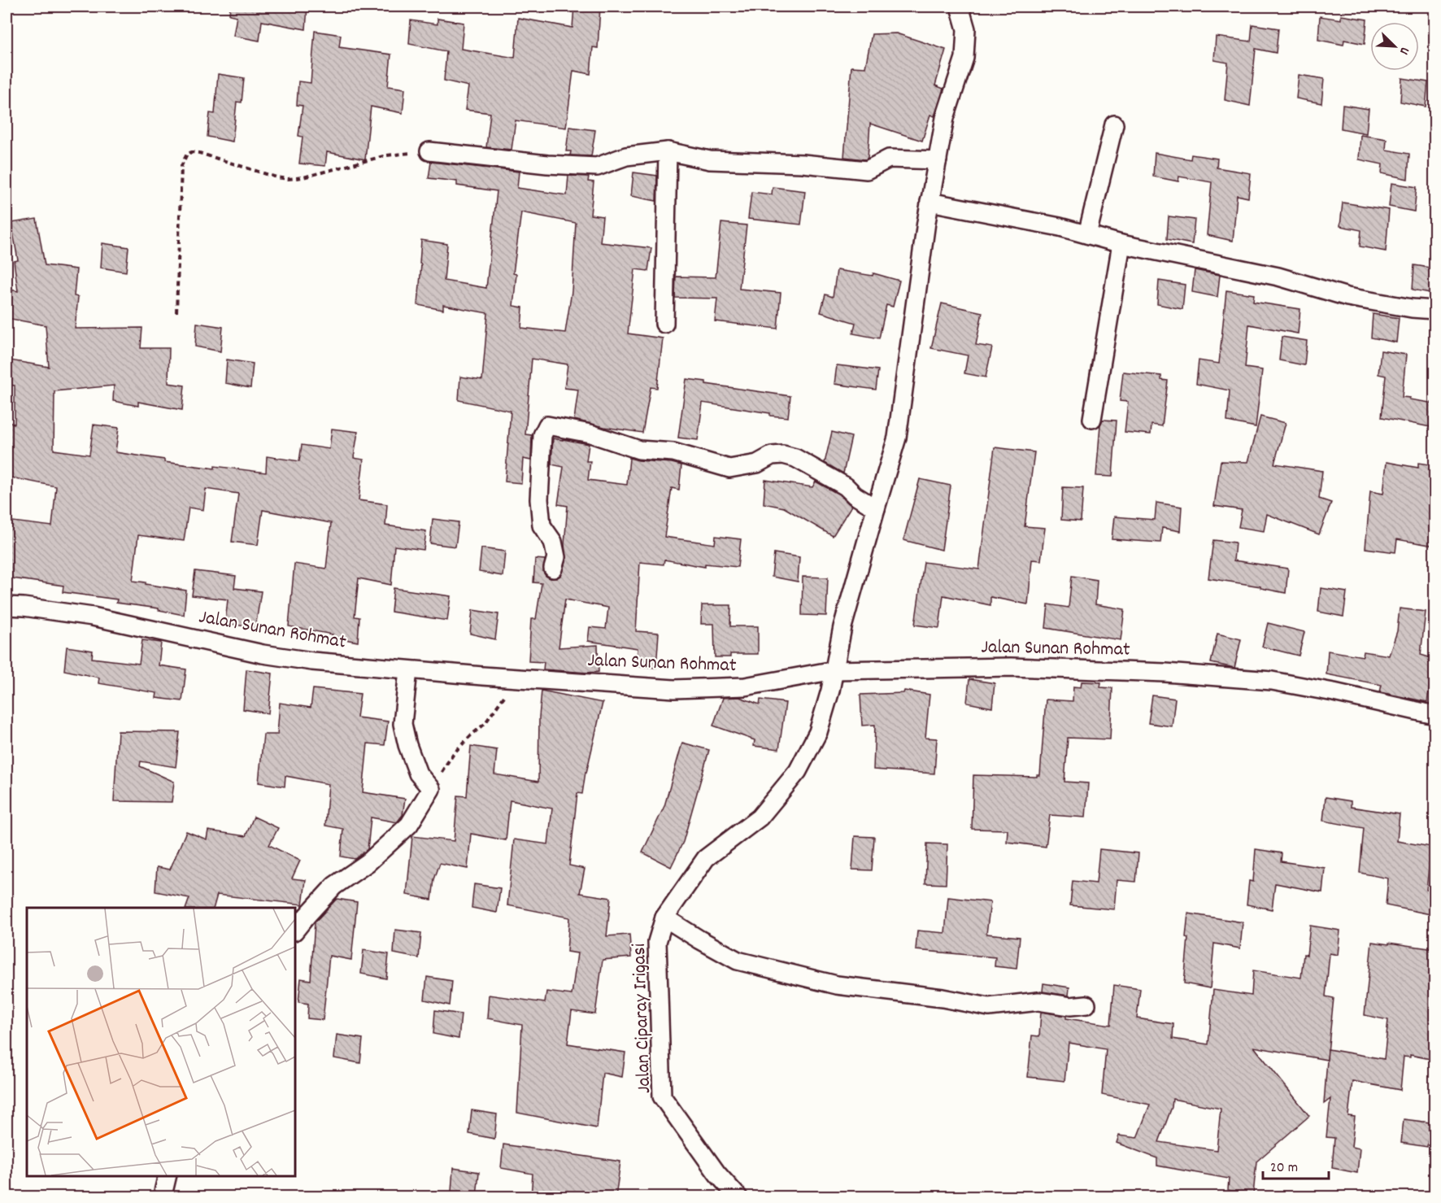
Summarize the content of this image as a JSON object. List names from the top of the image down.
{
  "streets": {
    "street": ["Jalan Sunan Rohmat", "Jalan Ciparay Irigasi"]
  },
  "crossings": [
    ["Jalan Sunan Rohmat", "Jalan Ciparay Irigasi"]
  ],
  "scale_bar": "20 m",
  "north": "bottom right"
}
